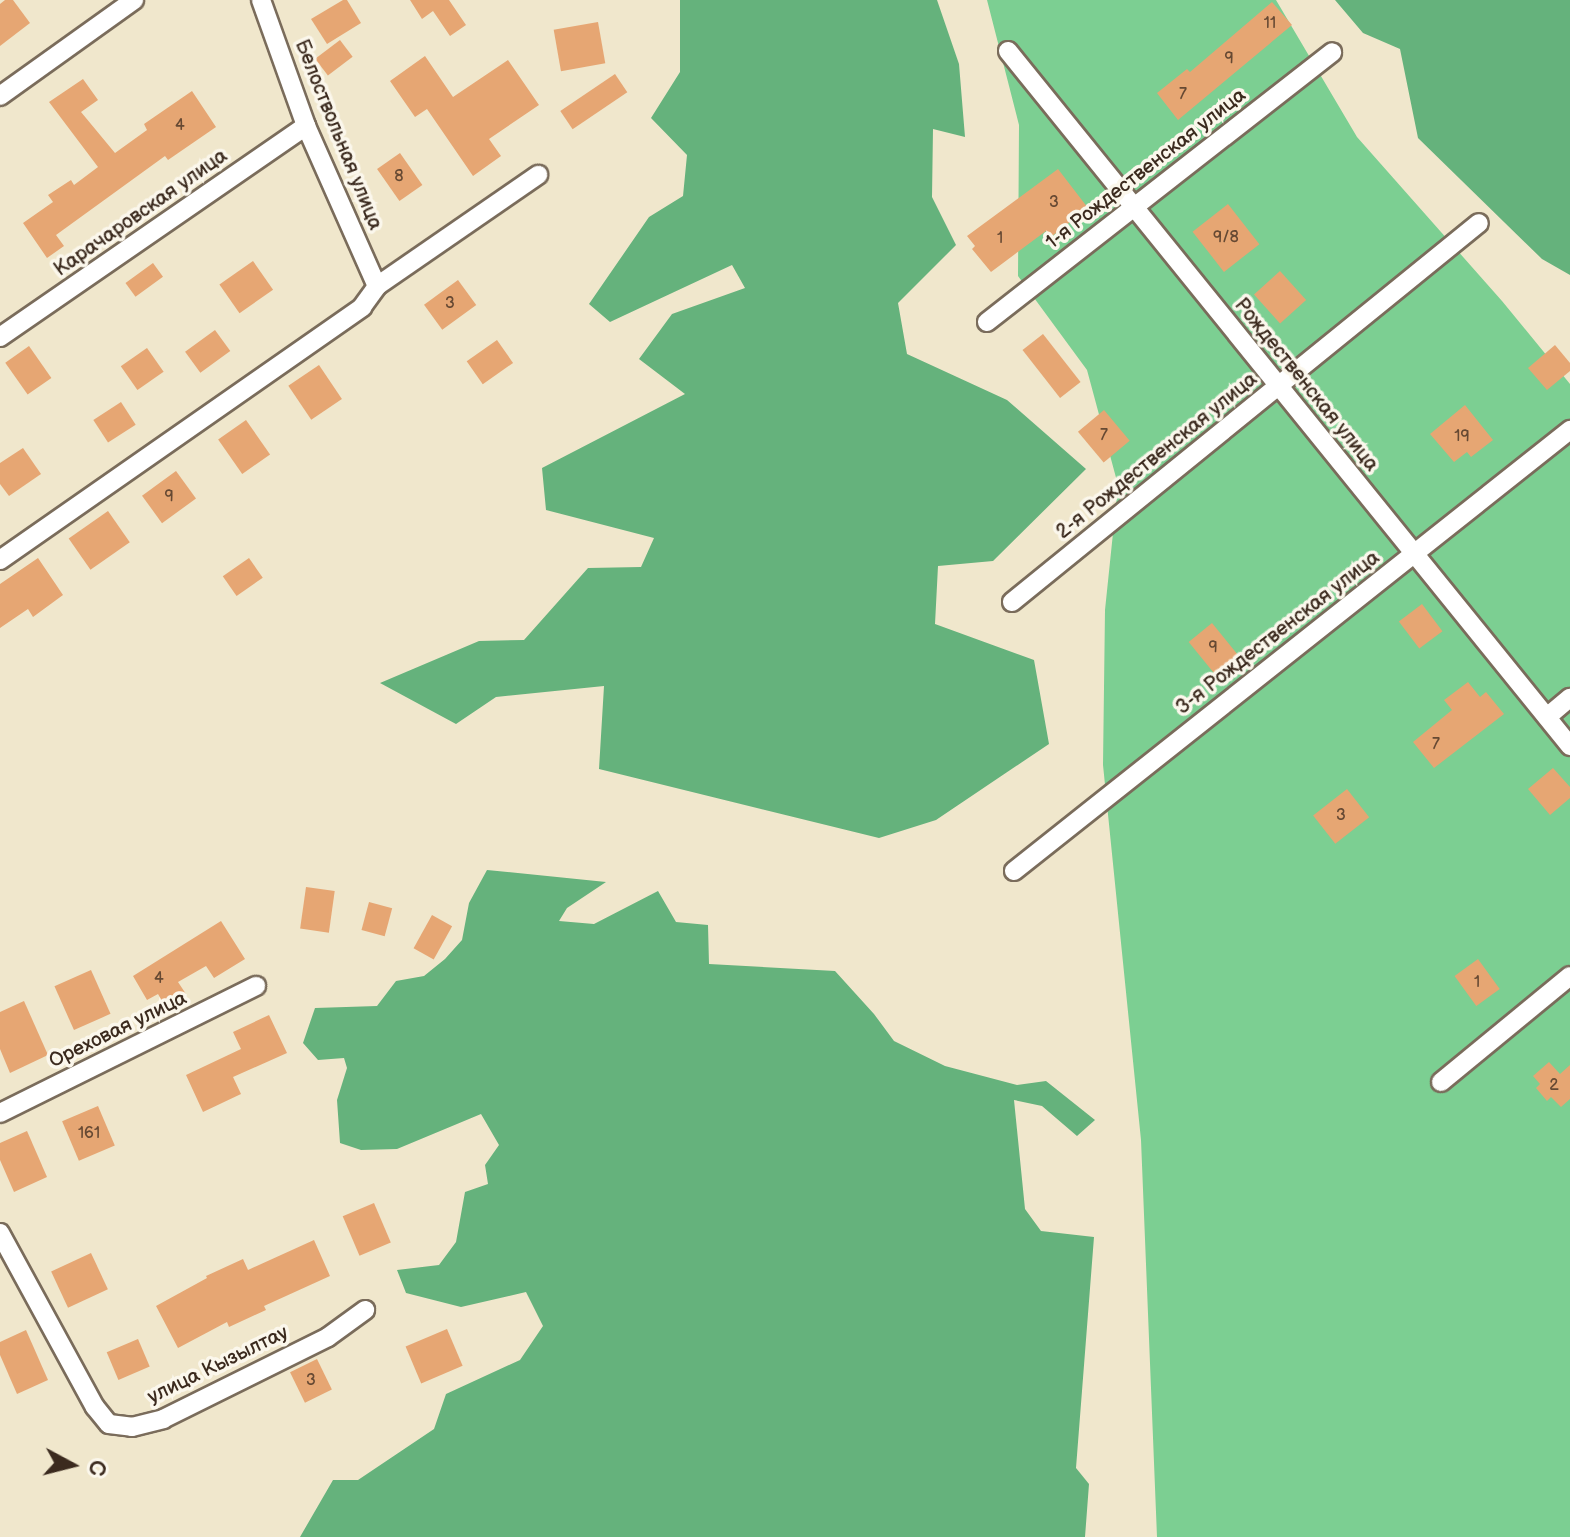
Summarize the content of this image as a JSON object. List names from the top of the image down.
{
  "streets": {
    "street": [
      "Белоствольная улица",
      "1-я Рождественская улица",
      "Карачаровская улица",
      "Рождественская улица",
      "2-я Рождественская улица",
      "3-я Рождественская улица",
      "Ореховая улица",
      "улица Кызылтау"
    ]
  },
  "crossings": [
    ["Белоствольная улица", "Карачаровская улица"],
    ["1-я Рождественская улица", "Рождественская улица"],
    ["Рождественская улица", "2-я Рождественская улица"],
    ["Рождественская улица", "3-я Рождественская улица"]
  ],
  "house_numbers": [
    "11",
    "9",
    "7",
    "4",
    "8",
    "3",
    "9/8",
    "1",
    "3",
    "7",
    "19",
    "9",
    "9",
    "7",
    "3",
    "4",
    "1",
    "2",
    "161",
    "3"
  ],
  "north": "right"
}
